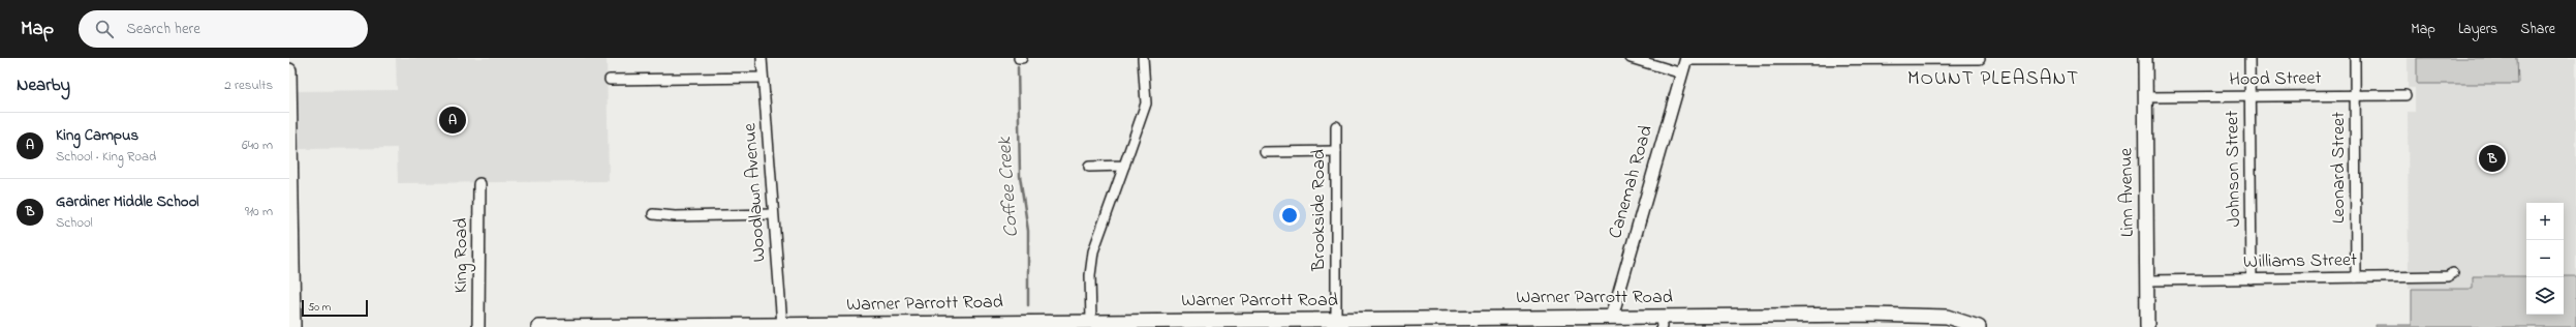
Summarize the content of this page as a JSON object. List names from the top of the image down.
{
  "streets": {
    "main road": ["Linn Avenue", "Warner Parrott Road"],
    "street": [
      "Hood Street",
      "Leonard Street",
      "Johnson Street",
      "Canemah Road",
      "Woodlawn Avenue",
      "Brookside Road",
      "King Road",
      "Williams Street"
    ]
  },
  "crossings": [
    ["Hood Street", "Leonard Street"],
    ["Hood Street", "Johnson Street"],
    ["Hood Street", "Linn Avenue"],
    ["Leonard Street", "Williams Street"],
    ["Johnson Street", "Williams Street"],
    ["Canemah Road", "Warner Parrott Road"],
    ["Woodlawn Avenue", "Warner Parrott Road"],
    ["Linn Avenue", "Williams Street"],
    ["Brookside Road", "Warner Parrott Road"]
  ],
  "districts": ["MOUNT PLEASANT"],
  "water": ["Coffee Creek"],
  "scale_bar": "50 m",
  "page": {
    "header": "Map",
    "search": "Search here",
    "nav": ["Map", "Layers", "Share"],
    "heading": ["Nearby", "2 results"],
    "pins": ["A", "B"],
    "list": [
      {
        "mark": "A",
        "name": "King Campus",
        "note": "School · King Road",
        "value": "640 m"
      },
      {
        "mark": "B",
        "name": "Gardiner Middle School",
        "note": "School",
        "value": "910 m"
      }
    ],
    "map_buttons": ["+", "−"],
    "scale": "50 m"
  }
}
